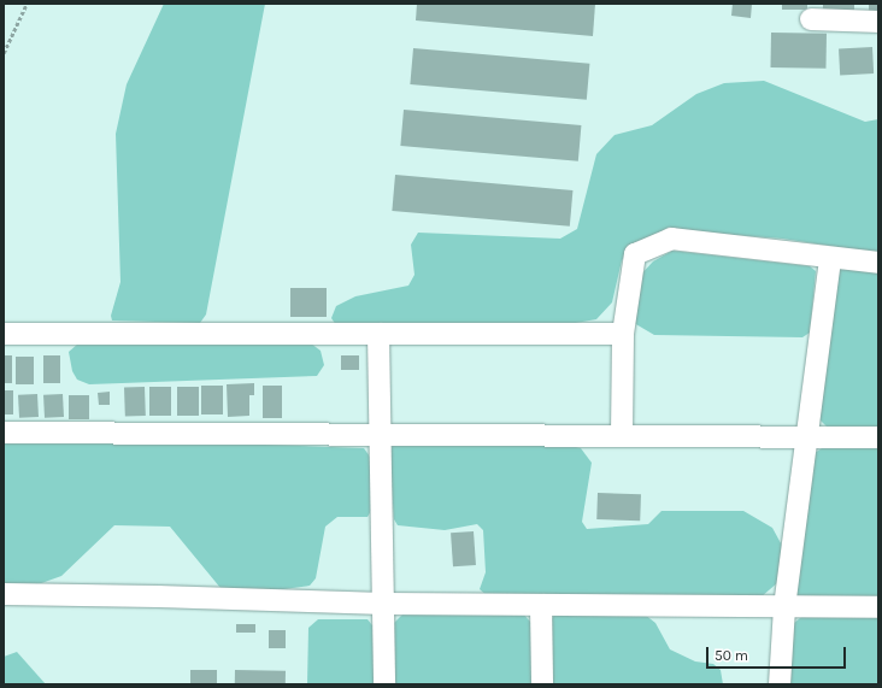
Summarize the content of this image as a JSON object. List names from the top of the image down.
{
  "scale_bar": "50 m"
}
